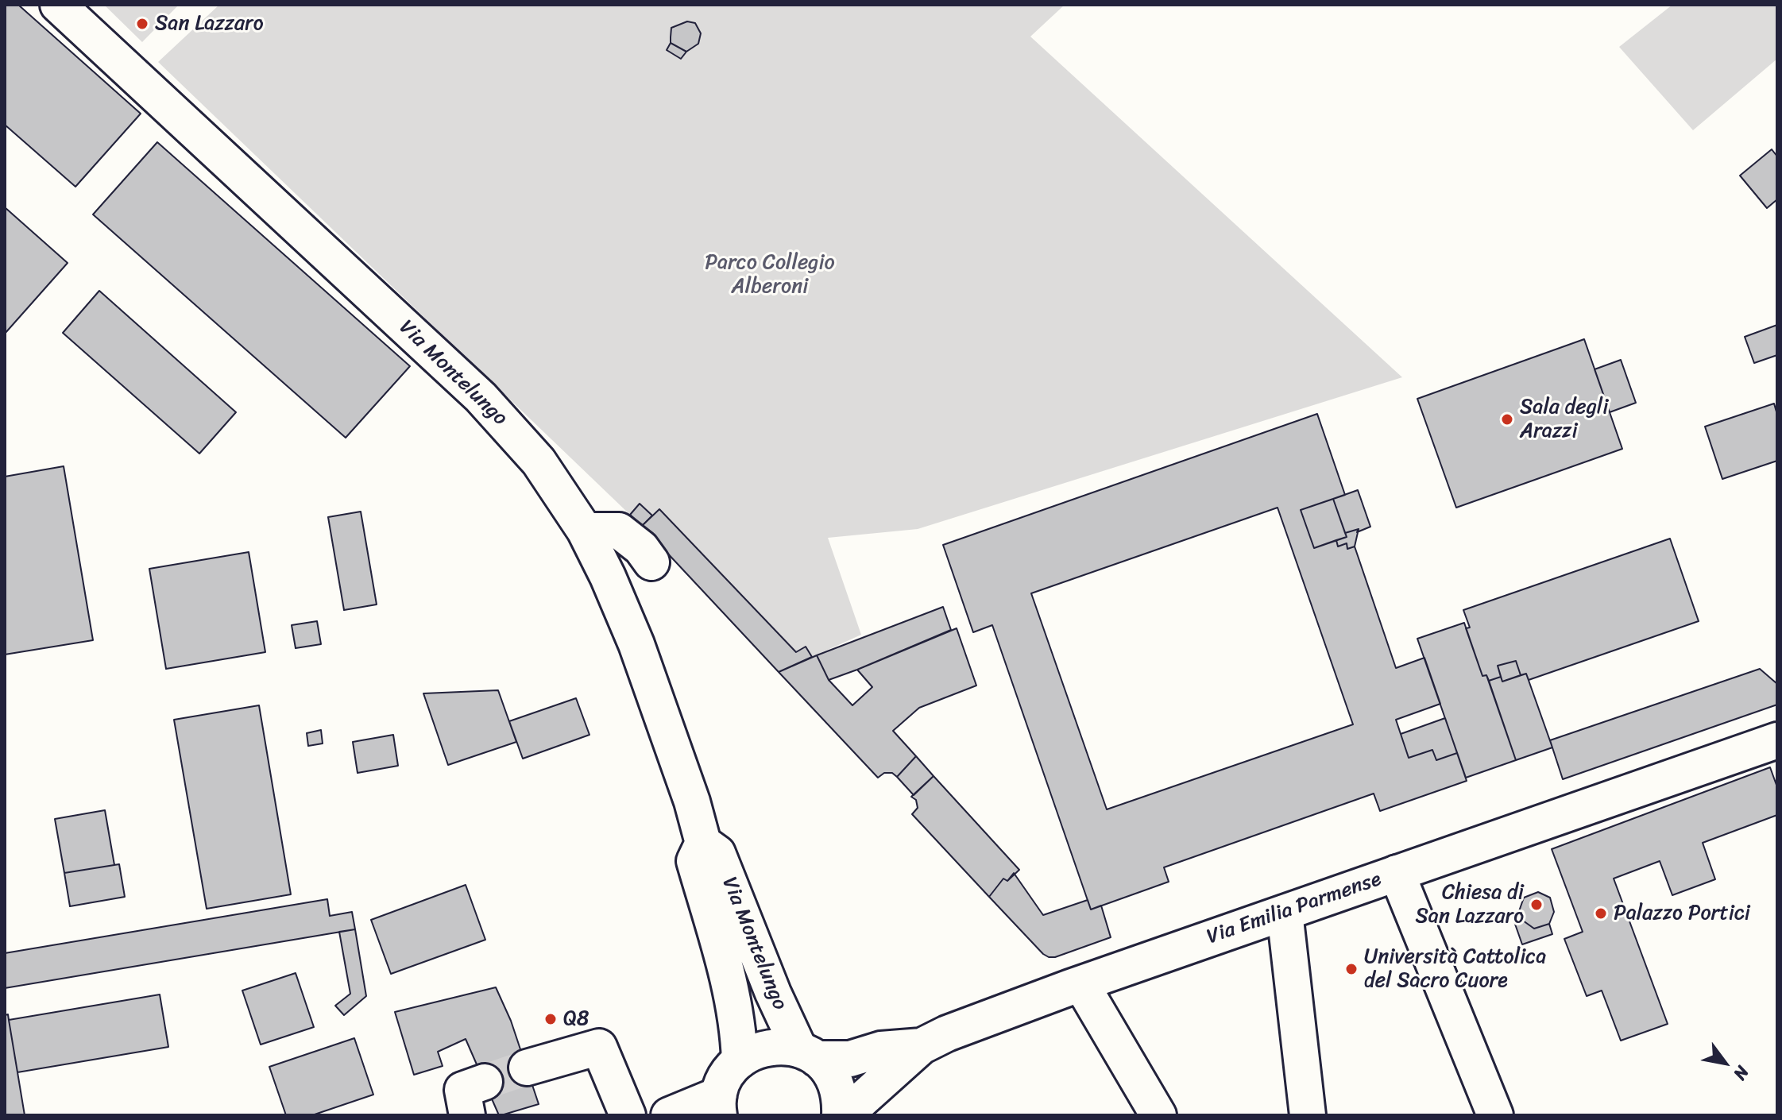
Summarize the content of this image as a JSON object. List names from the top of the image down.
{
  "streets": {
    "street": ["Via Montelungo", "Via Emilia Parmense"]
  },
  "crossings": [
    ["Via Montelungo", "Via Emilia Parmense"]
  ],
  "parks": ["Parco Collegio Alberoni"],
  "places": [
    "San Lazzaro",
    "Sala degli Arazzi",
    "Chiesa di San Lazzaro",
    "Palazzo Portici",
    "Università Cattolica del Sacro Cuore",
    "Q8"
  ],
  "north": "bottom right"
}
